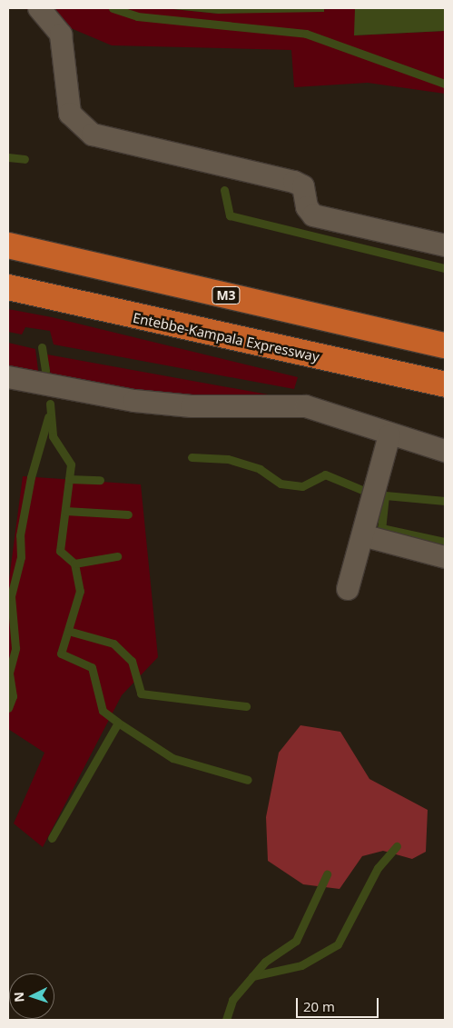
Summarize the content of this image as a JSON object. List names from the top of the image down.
{
  "streets": {
    "highway": ["M3", "Entebbe-Kampala Expressway"]
  },
  "scale_bar": "20 m",
  "north": "left"
}
